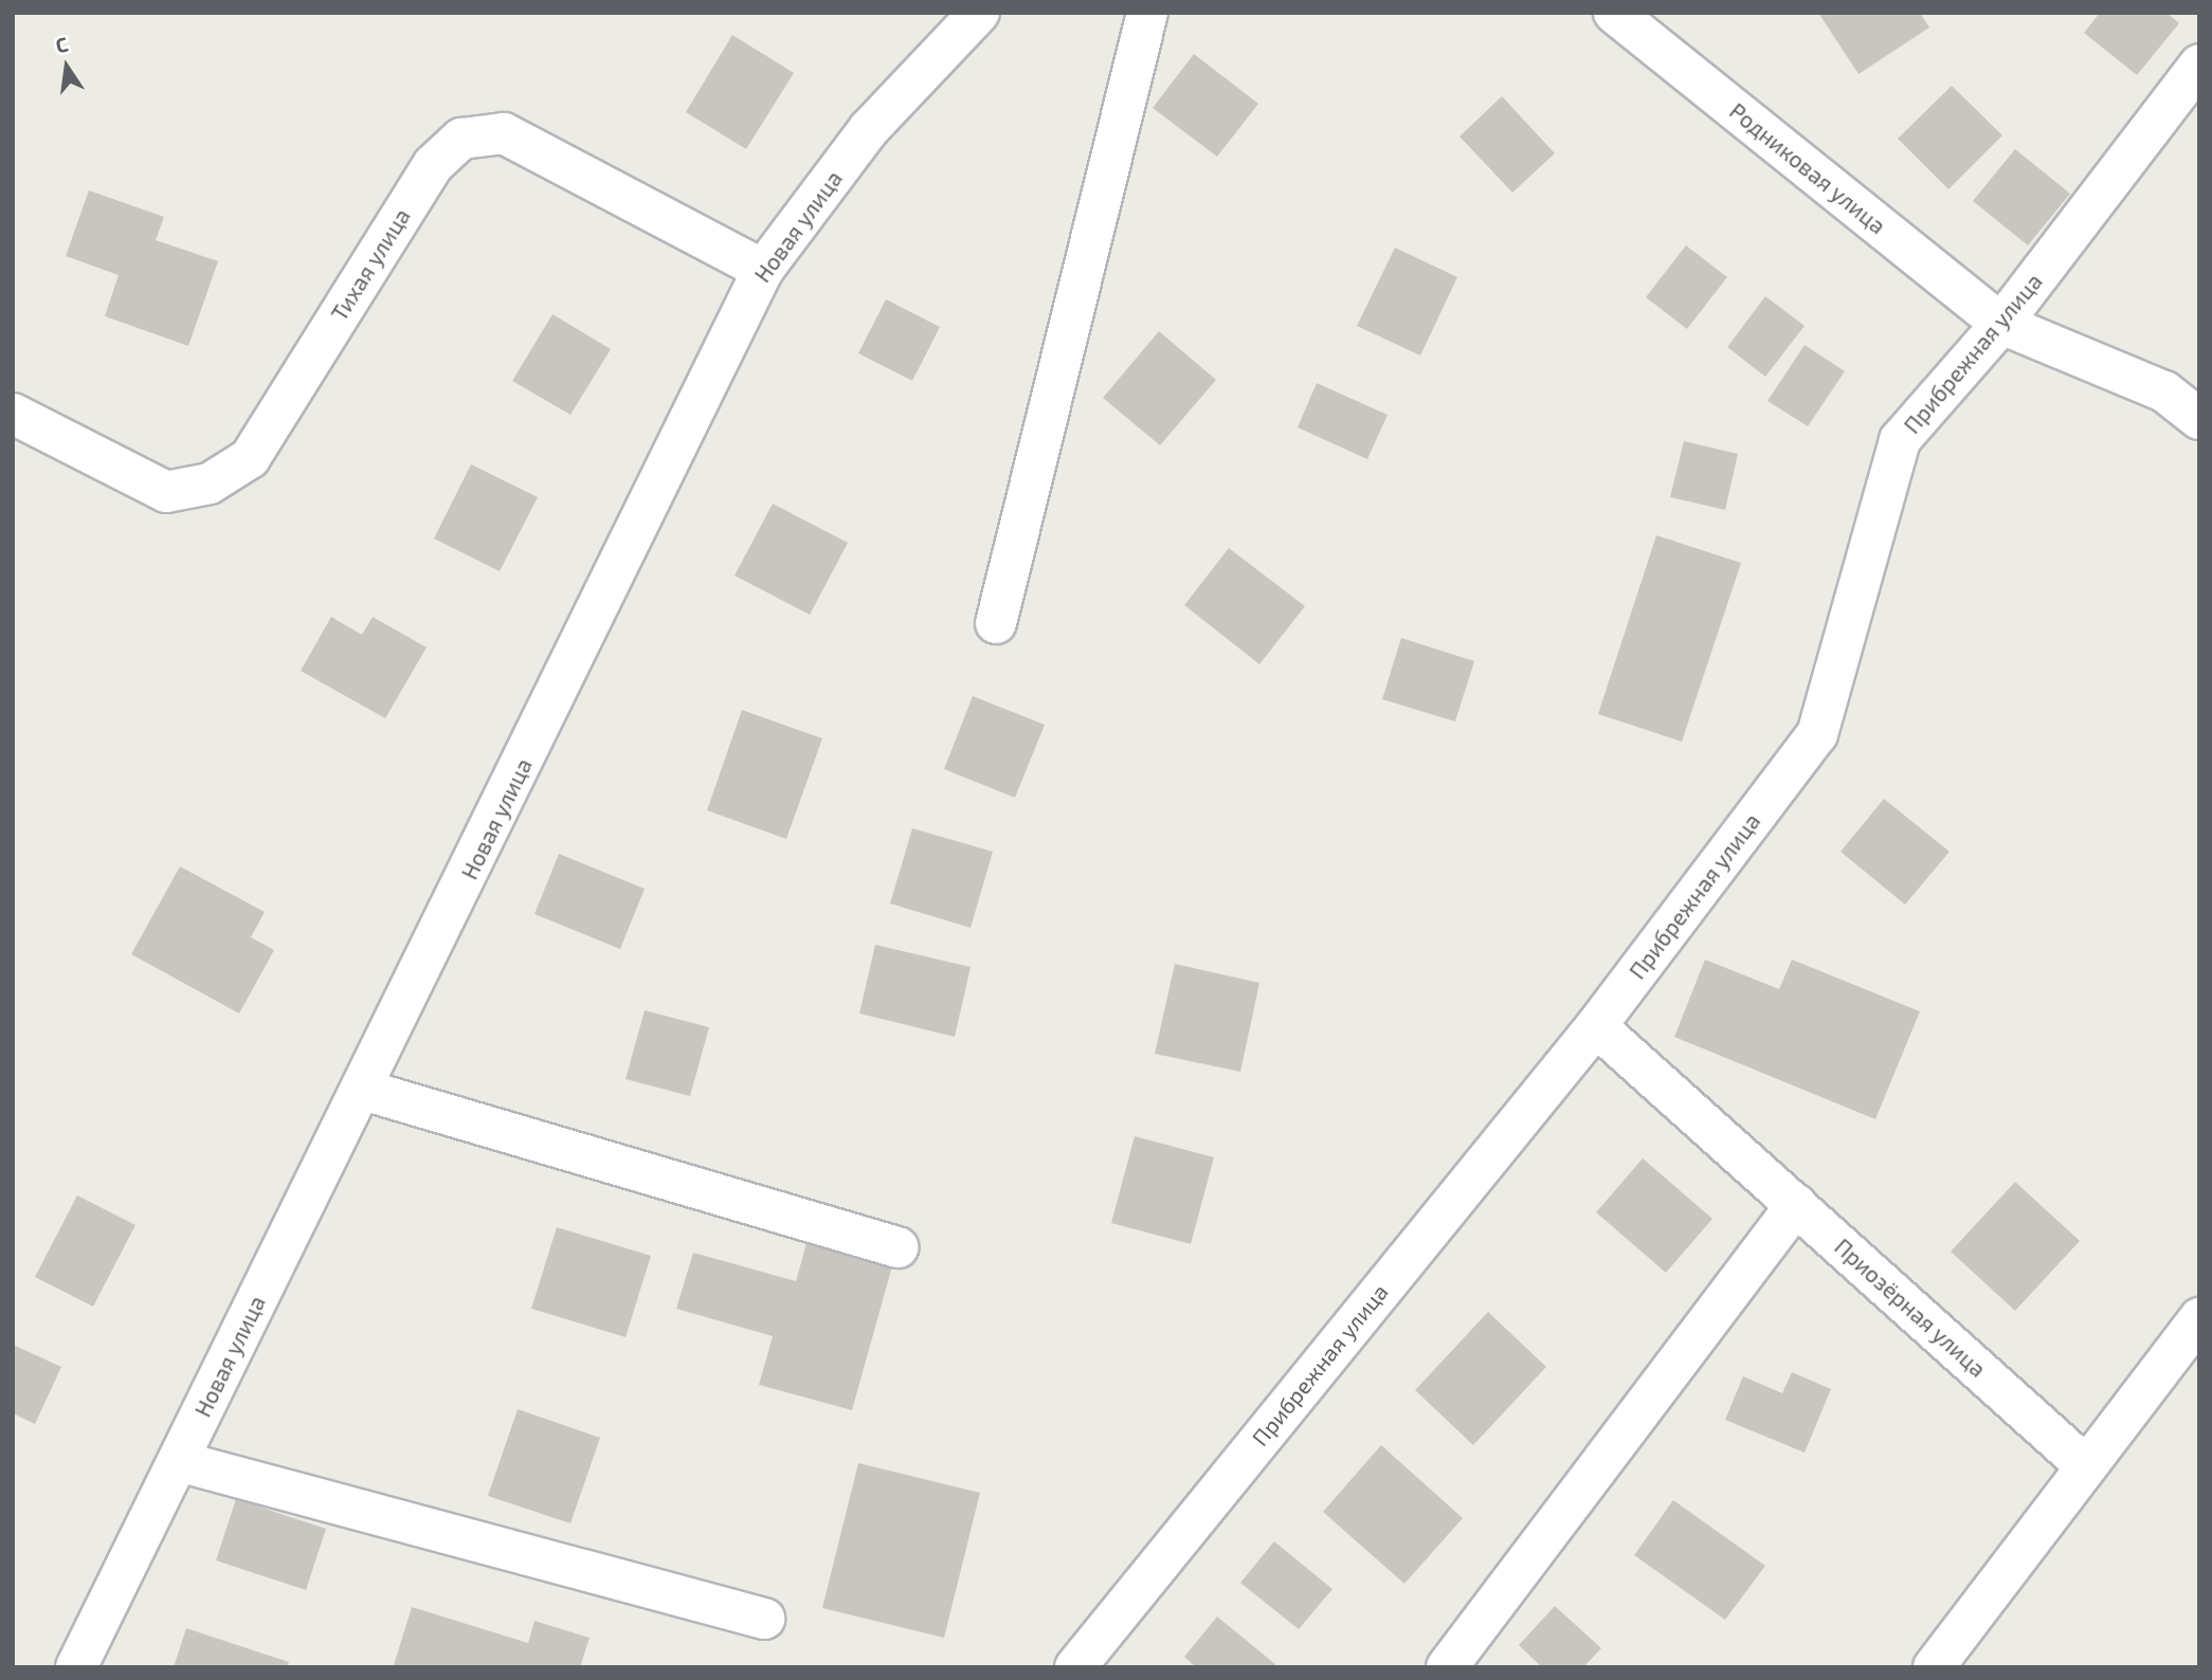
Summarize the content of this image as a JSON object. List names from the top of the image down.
{
  "streets": {
    "street": [
      "Родниковая улица",
      "Новая улица",
      "Тихая улица",
      "Прибрежная улица",
      "Приозёрная улица"
    ]
  },
  "crossings": [
    ["Родниковая улица", "Прибрежная улица"],
    ["Новая улица", "Тихая улица"],
    ["Прибрежная улица", "Приозёрная улица"]
  ],
  "north": "top"
}
